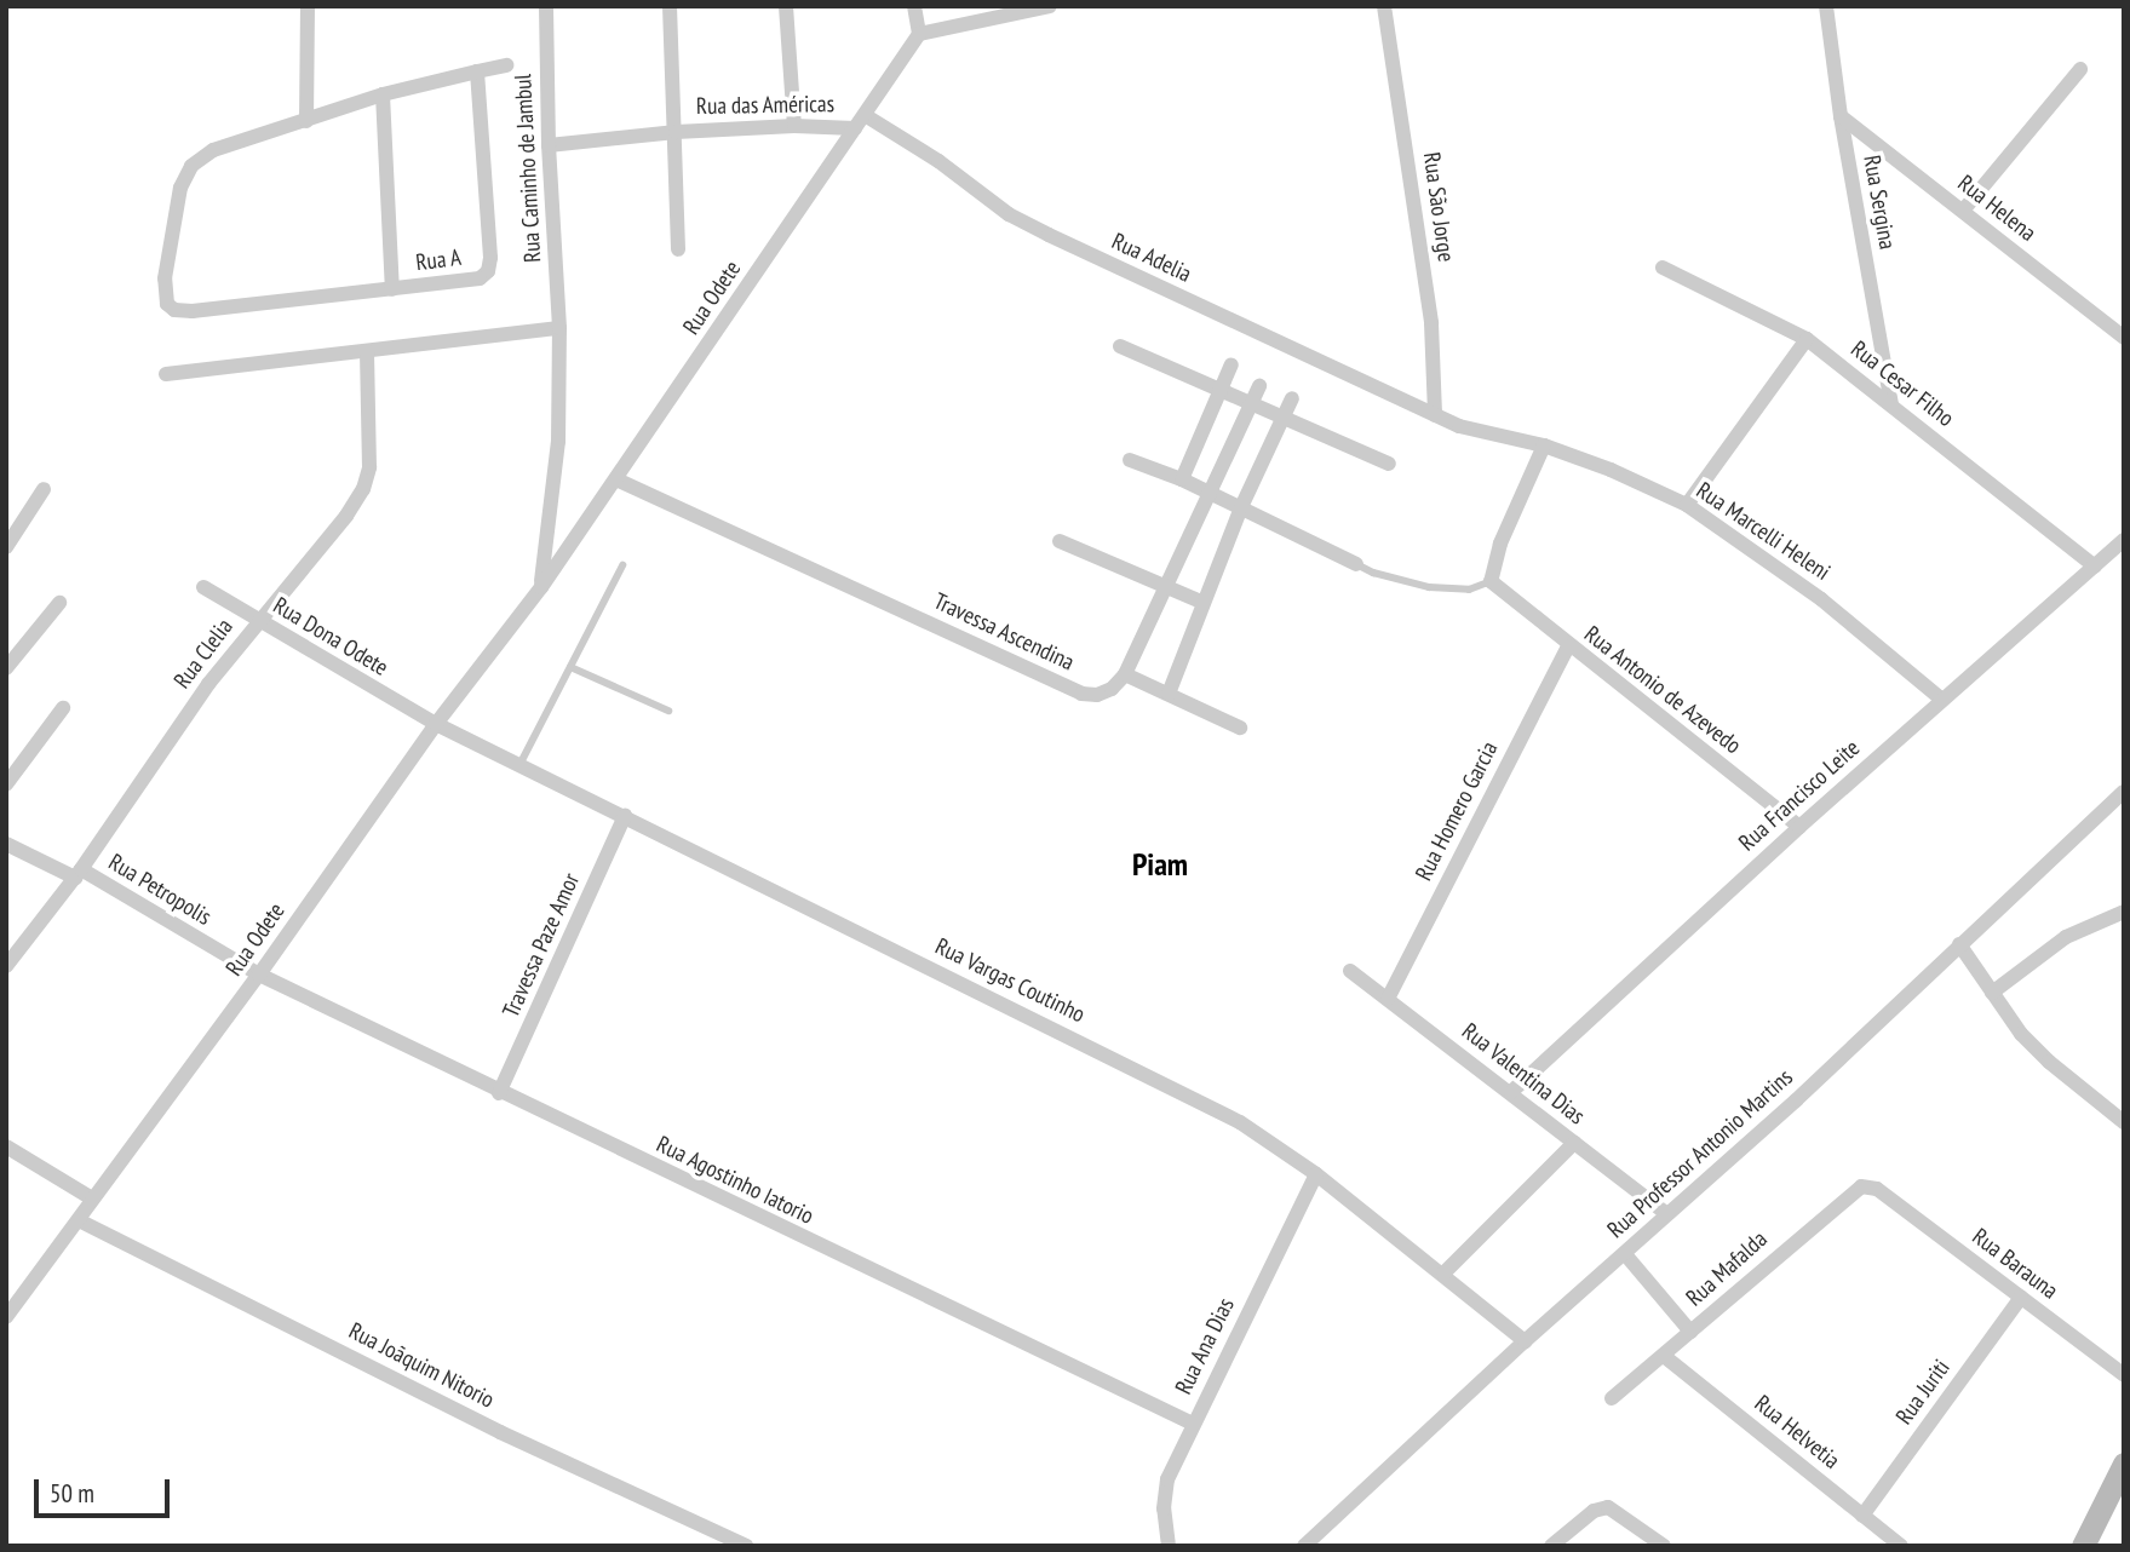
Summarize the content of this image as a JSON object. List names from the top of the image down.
{
  "streets": {
    "street": [
      "Rua das Américas",
      "Rua Caminho de Jambul",
      "Rua Sergina",
      "Rua São Jorge",
      "Rua Helena",
      "Rua Adelia",
      "Rua A",
      "Rua Odete",
      "Rua Cesar Filho",
      "Rua Marcelli Heleni",
      "Travessa Ascendina",
      "Rua Dona Odete",
      "Rua Clelia",
      "Rua Antonio de Azevedo",
      "Rua Francisco Leite",
      "Rua Homero Garcia",
      "Rua Petropolis",
      "Travessa Paze Amor",
      "Rua Vargas Coutinho",
      "Rua Valentina Dias",
      "Rua Professor Antonio Martins",
      "Rua Agostinho Iatorio",
      "Rua Barauna",
      "Rua Mafalda",
      "Rua Ana Dias",
      "Rua Joãquim Nitorio",
      "Rua Juriti",
      "Rua Helvetia"
    ]
  },
  "crossings": [
    ["Rua das Américas", "Rua Odete"],
    ["Rua Sergina", "Rua Helena"],
    ["Rua Sergina", "Rua Cesar Filho"],
    ["Rua São Jorge", "Rua Adelia"],
    ["Rua São Jorge", "Rua Marcelli Heleni"],
    ["Rua Adelia", "Rua Odete"],
    ["Rua Adelia", "Rua Marcelli Heleni"],
    ["Rua Odete", "Travessa Ascendina"],
    ["Rua Odete", "Rua Dona Odete"],
    ["Rua Odete", "Rua Petropolis"],
    ["Rua Odete", "Rua Vargas Coutinho"],
    ["Rua Odete", "Rua Agostinho Iatorio"],
    ["Rua Odete", "Rua Joãquim Nitorio"],
    ["Rua Cesar Filho", "Rua Francisco Leite"],
    ["Rua Marcelli Heleni", "Rua Francisco Leite"],
    ["Rua Dona Odete", "Rua Clelia"],
    ["Rua Dona Odete", "Rua Vargas Coutinho"],
    ["Rua Clelia", "Rua Petropolis"],
    ["Rua Antonio de Azevedo", "Rua Francisco Leite"],
    ["Rua Antonio de Azevedo", "Rua Homero Garcia"],
    ["Rua Francisco Leite", "Rua Valentina Dias"],
    ["Rua Homero Garcia", "Rua Valentina Dias"],
    ["Rua Petropolis", "Rua Agostinho Iatorio"],
    ["Travessa Paze Amor", "Rua Vargas Coutinho"],
    ["Travessa Paze Amor", "Rua Agostinho Iatorio"],
    ["Rua Vargas Coutinho", "Rua Professor Antonio Martins"],
    ["Rua Vargas Coutinho", "Rua Ana Dias"],
    ["Rua Valentina Dias", "Rua Professor Antonio Martins"],
    ["Rua Agostinho Iatorio", "Rua Ana Dias"],
    ["Rua Barauna", "Rua Mafalda"],
    ["Rua Barauna", "Rua Juriti"],
    ["Rua Mafalda", "Rua Helvetia"],
    ["Rua Juriti", "Rua Helvetia"]
  ],
  "districts": ["Piam"],
  "scale_bar": "50 m"
}
